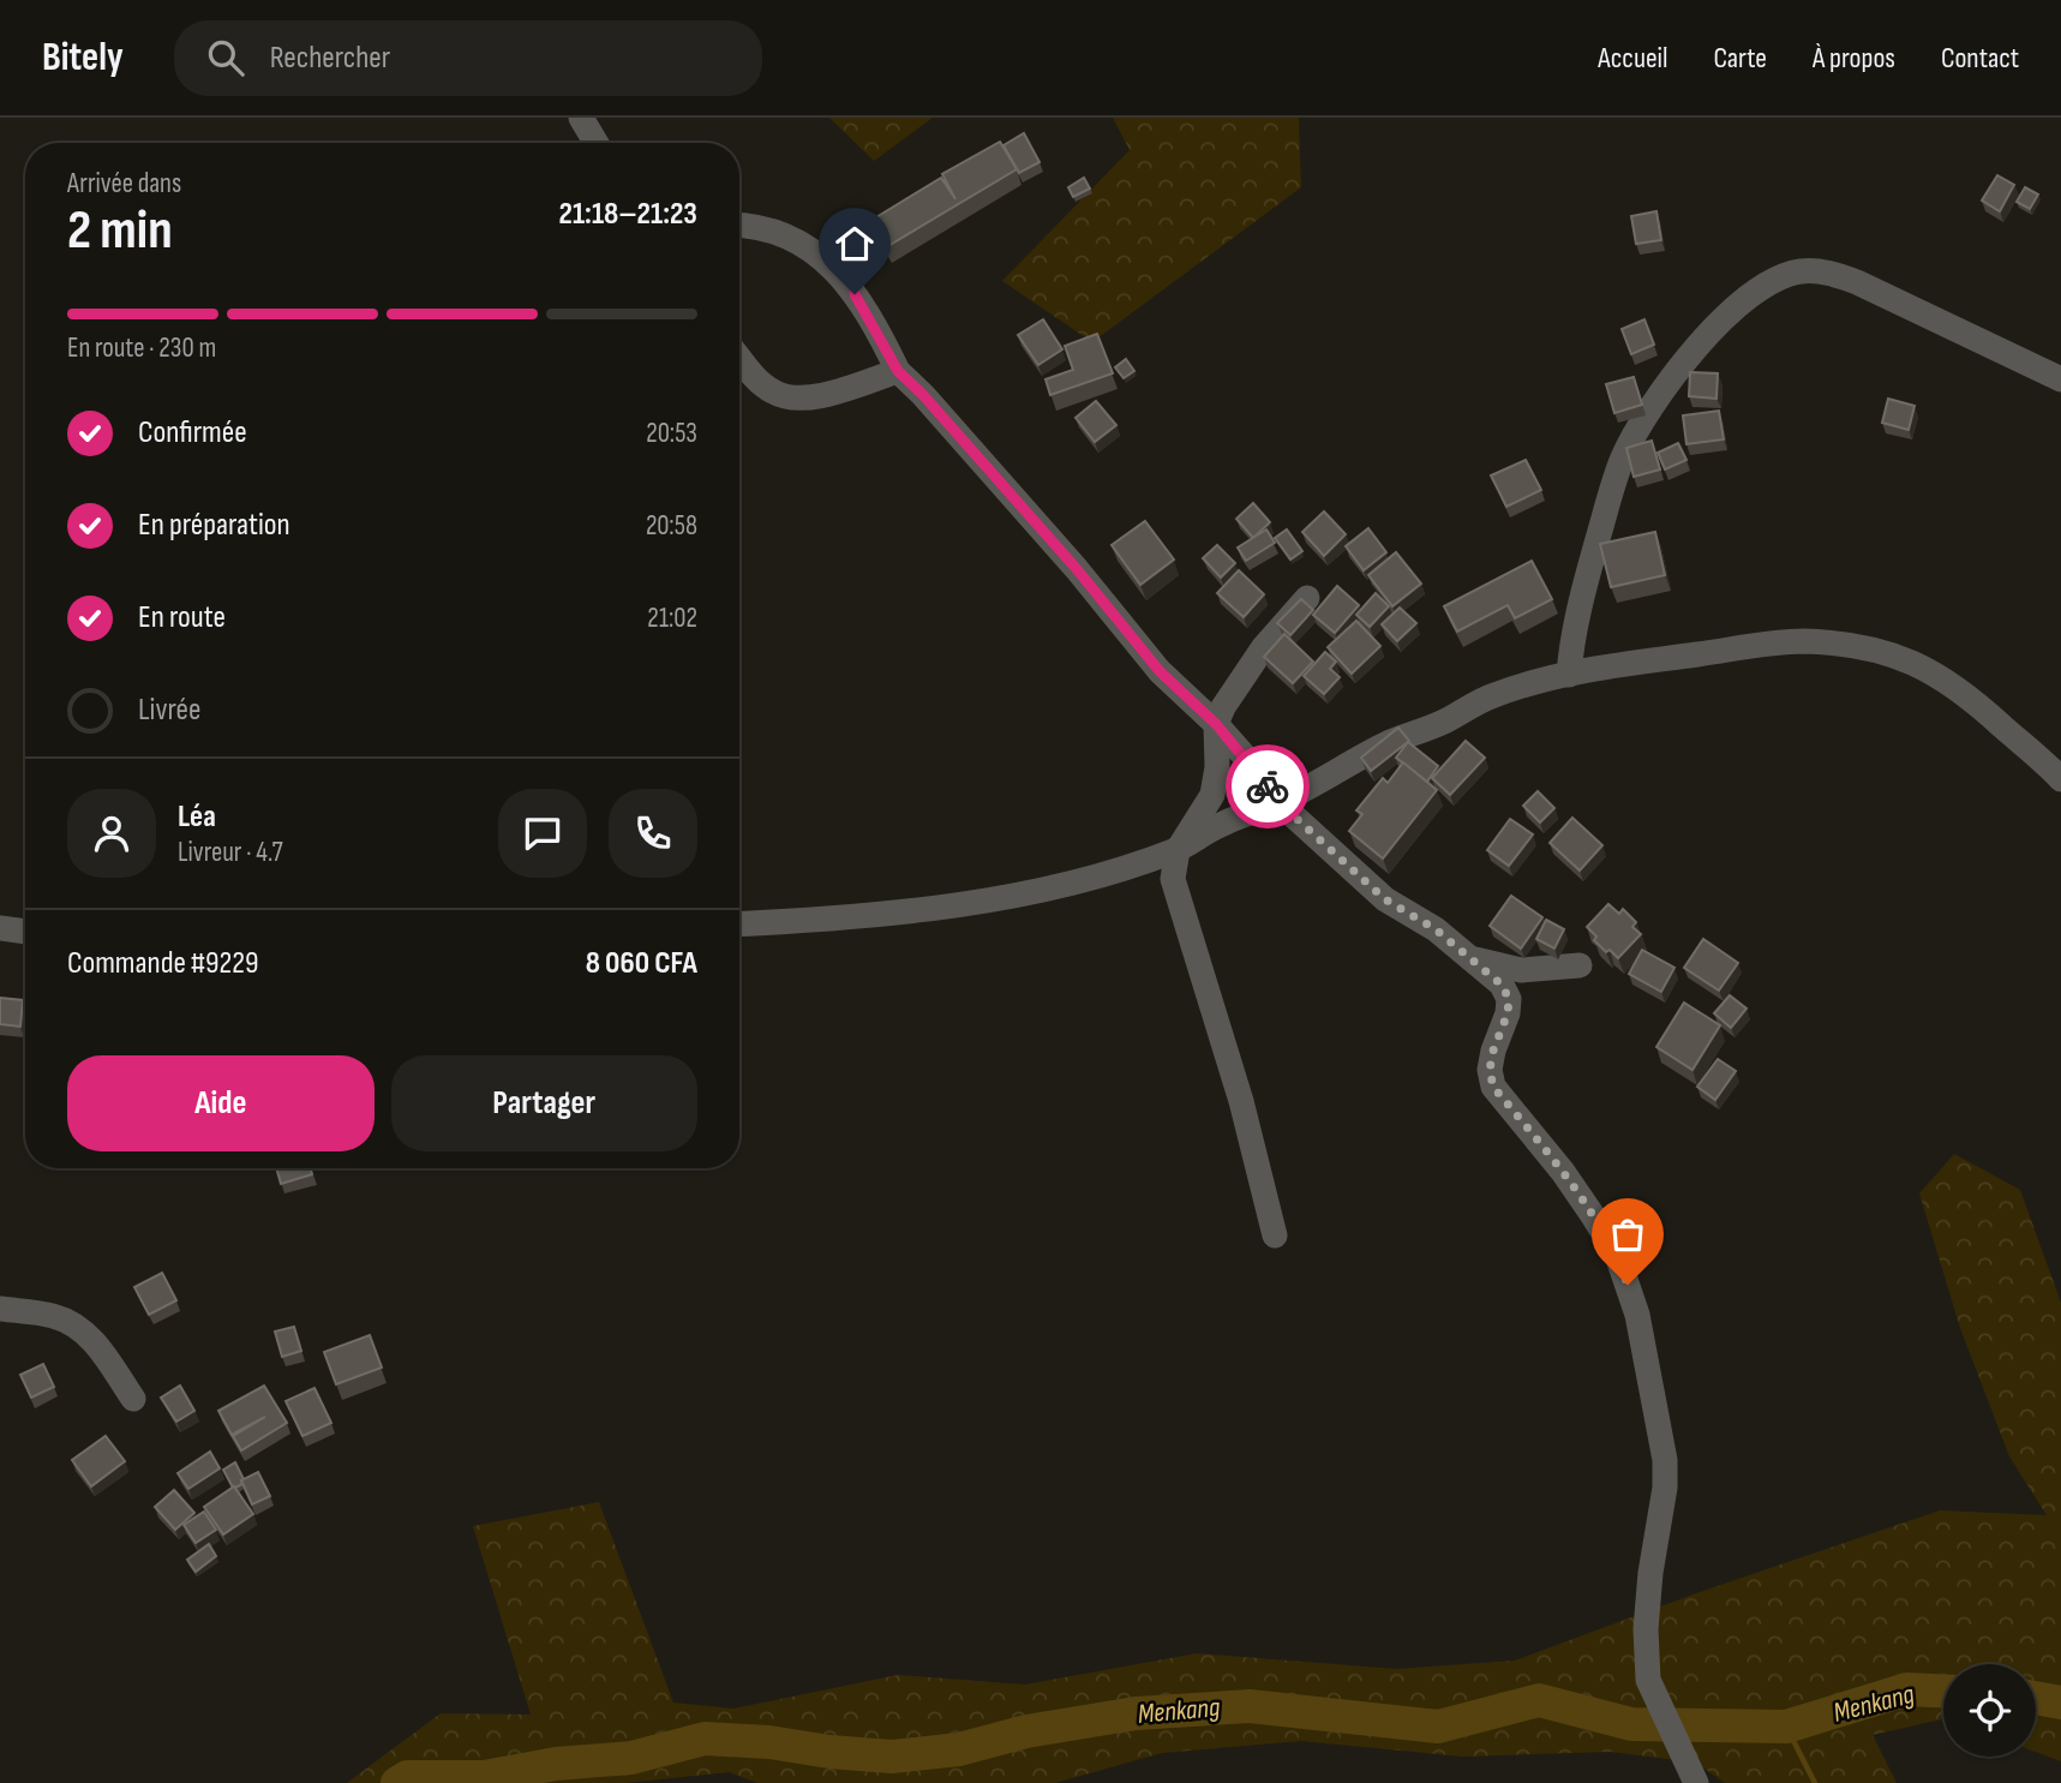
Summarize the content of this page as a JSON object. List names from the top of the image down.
{
  "water": ["Menkang"],
  "page": {
    "header": "Bitely",
    "search": "Rechercher",
    "nav": [
      "Accueil",
      "Carte",
      "À propos",
      "Contact"
    ],
    "heading": ["2 min", "Arrivée dans", "21:18–21:23"],
    "panel": [
      "Léa",
      "Livreur · 4.7",
      "Commande #9229",
      "8 060 CFA"
    ],
    "bar": "En route · 230 m",
    "list": [
      ["Confirmée", "20:53"],
      ["En préparation", "20:58"],
      ["En route", "21:02"],
      "Livrée"
    ],
    "buttons": ["Aide", "Partager"]
  }
}
